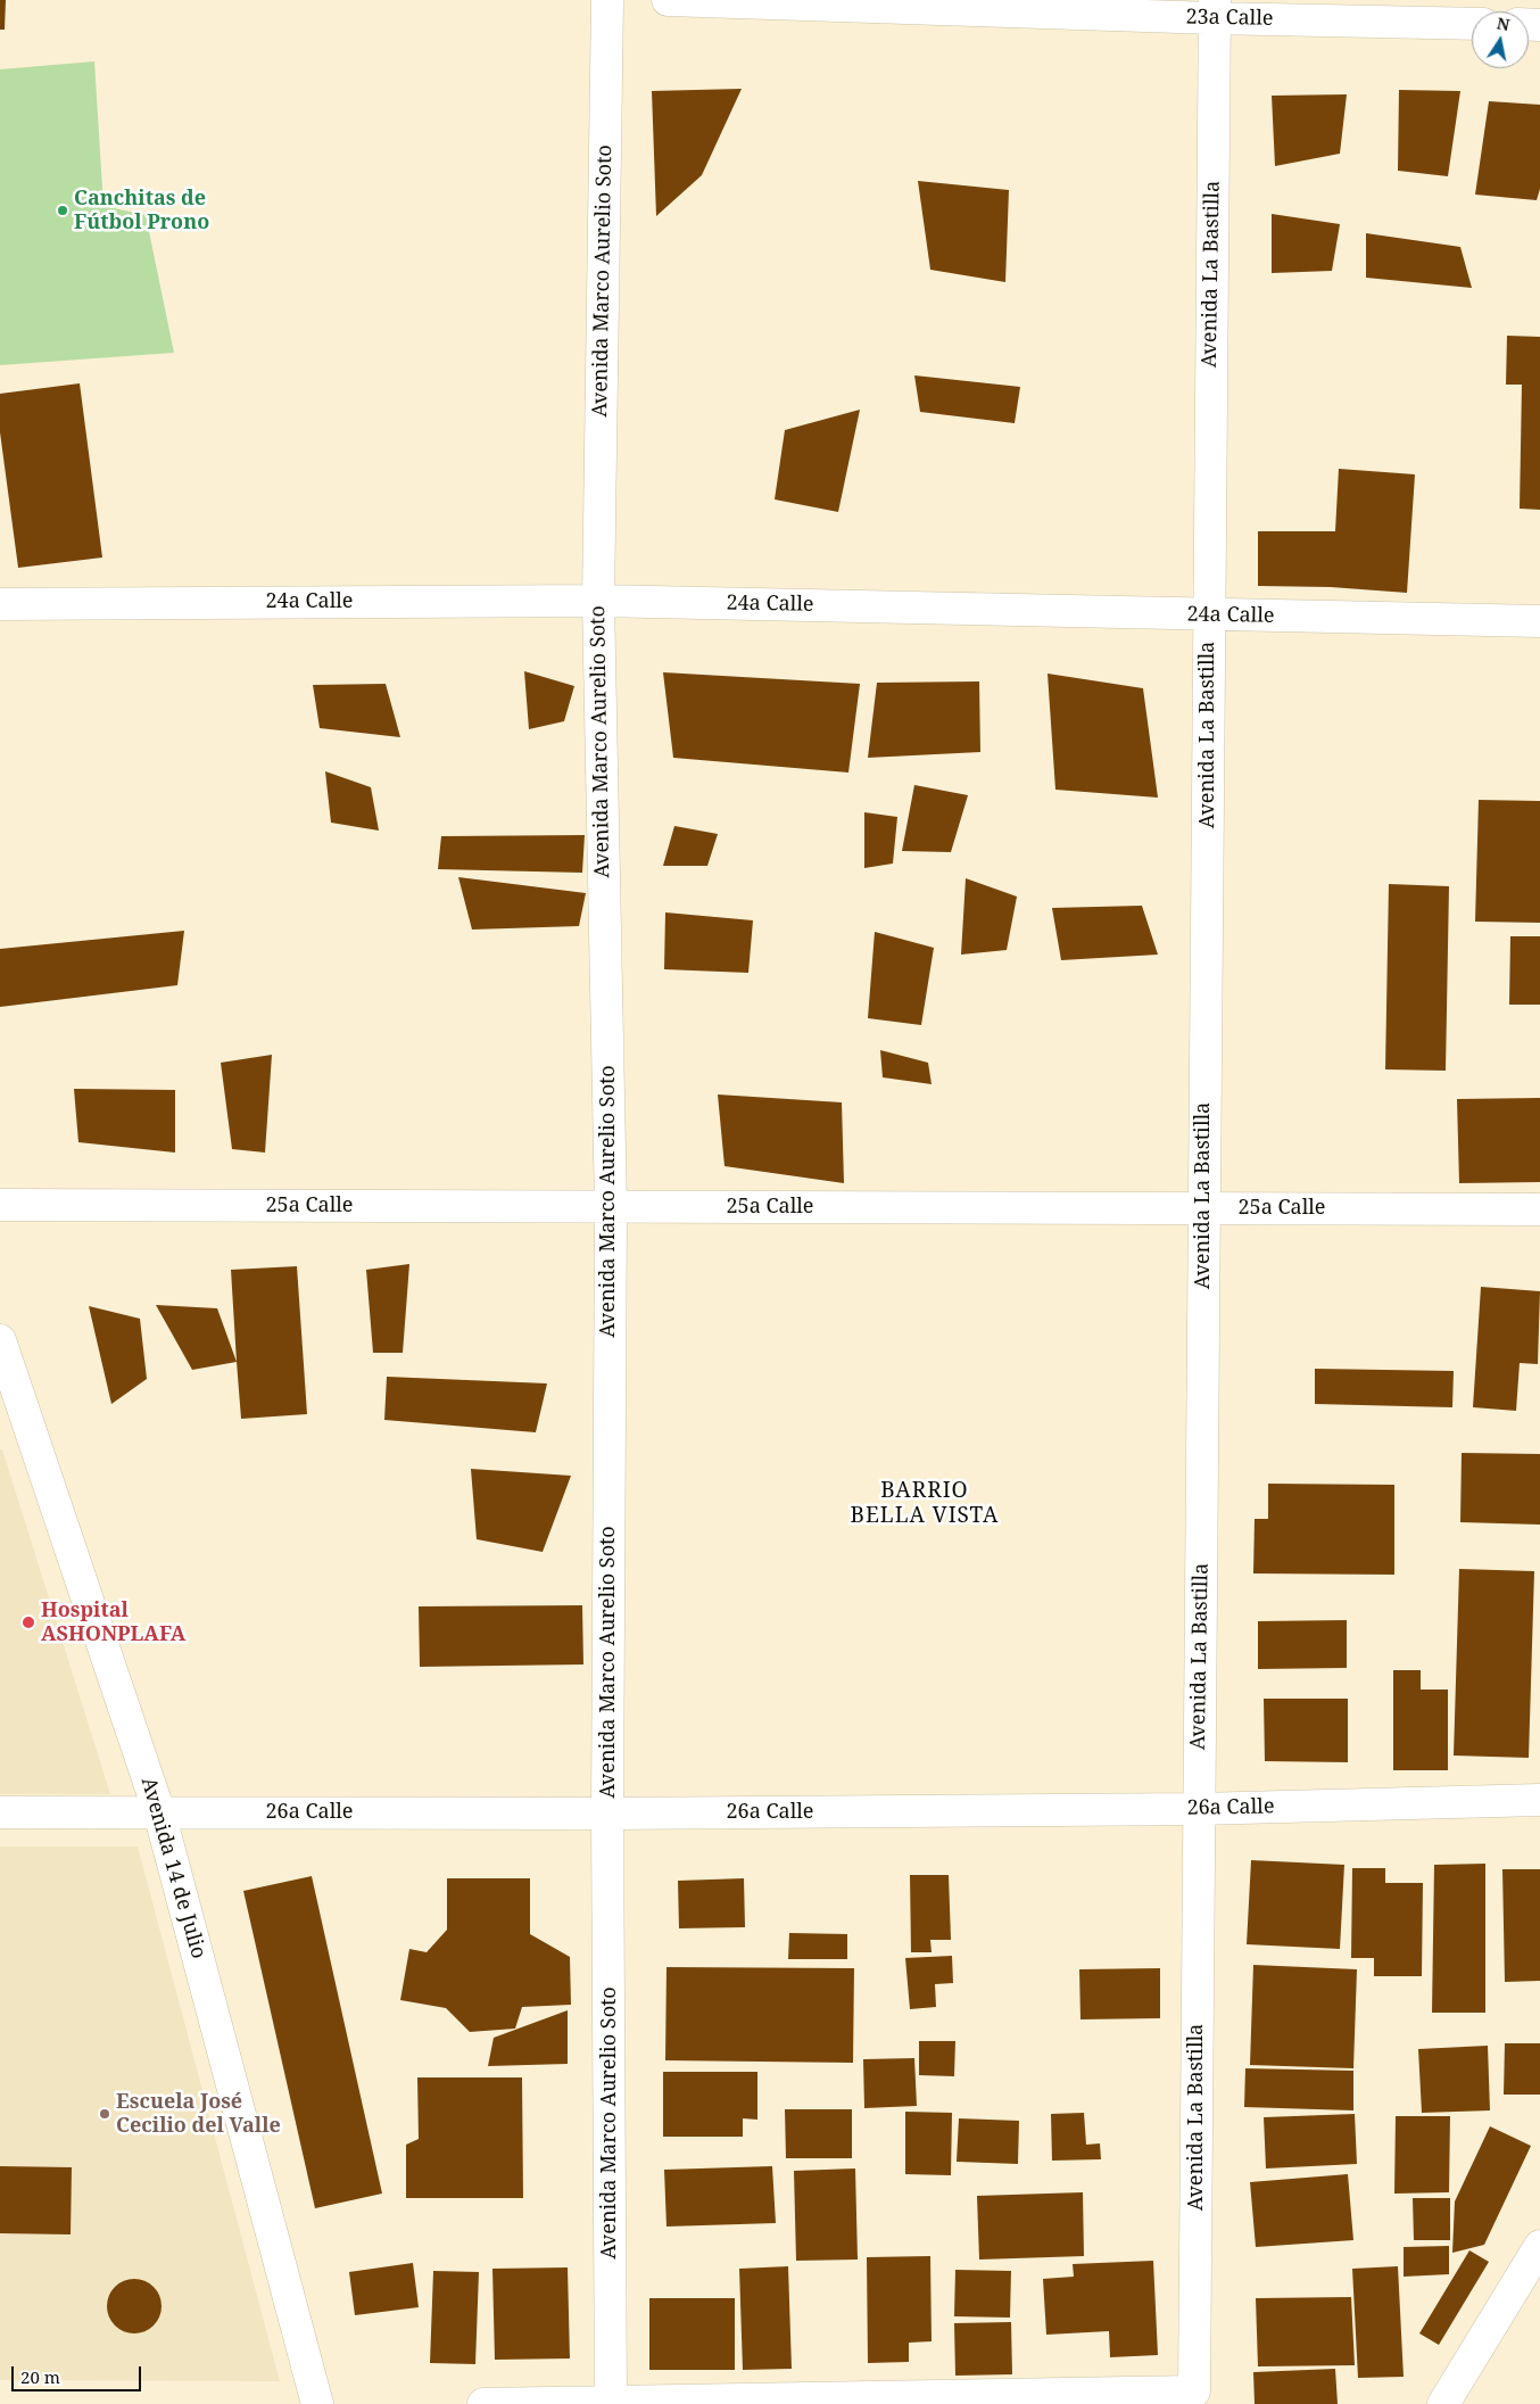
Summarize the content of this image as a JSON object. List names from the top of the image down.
{
  "streets": {
    "street": [
      "23a Calle",
      "Avenida La Bastilla",
      "Avenida Marco Aurelio Soto",
      "24a Calle",
      "25a Calle",
      "26a Calle",
      "Avenida 14 de Julio"
    ]
  },
  "crossings": [
    ["23a Calle", "Avenida La Bastilla"],
    ["Avenida La Bastilla", "Avenida Marco Aurelio Soto"],
    ["Avenida La Bastilla", "24a Calle"],
    ["Avenida La Bastilla", "25a Calle"],
    ["Avenida La Bastilla", "26a Calle"],
    ["Avenida Marco Aurelio Soto", "24a Calle"],
    ["Avenida Marco Aurelio Soto", "25a Calle"],
    ["Avenida Marco Aurelio Soto", "26a Calle"],
    ["26a Calle", "Avenida 14 de Julio"]
  ],
  "districts": ["BARRIO BELLA VISTA"],
  "places": ["Canchitas de Fútbol Prono", "Hospital ASHONPLAFA", "Escuela José Cecilio del Valle"],
  "scale_bar": "20 m",
  "north": "top"
}
